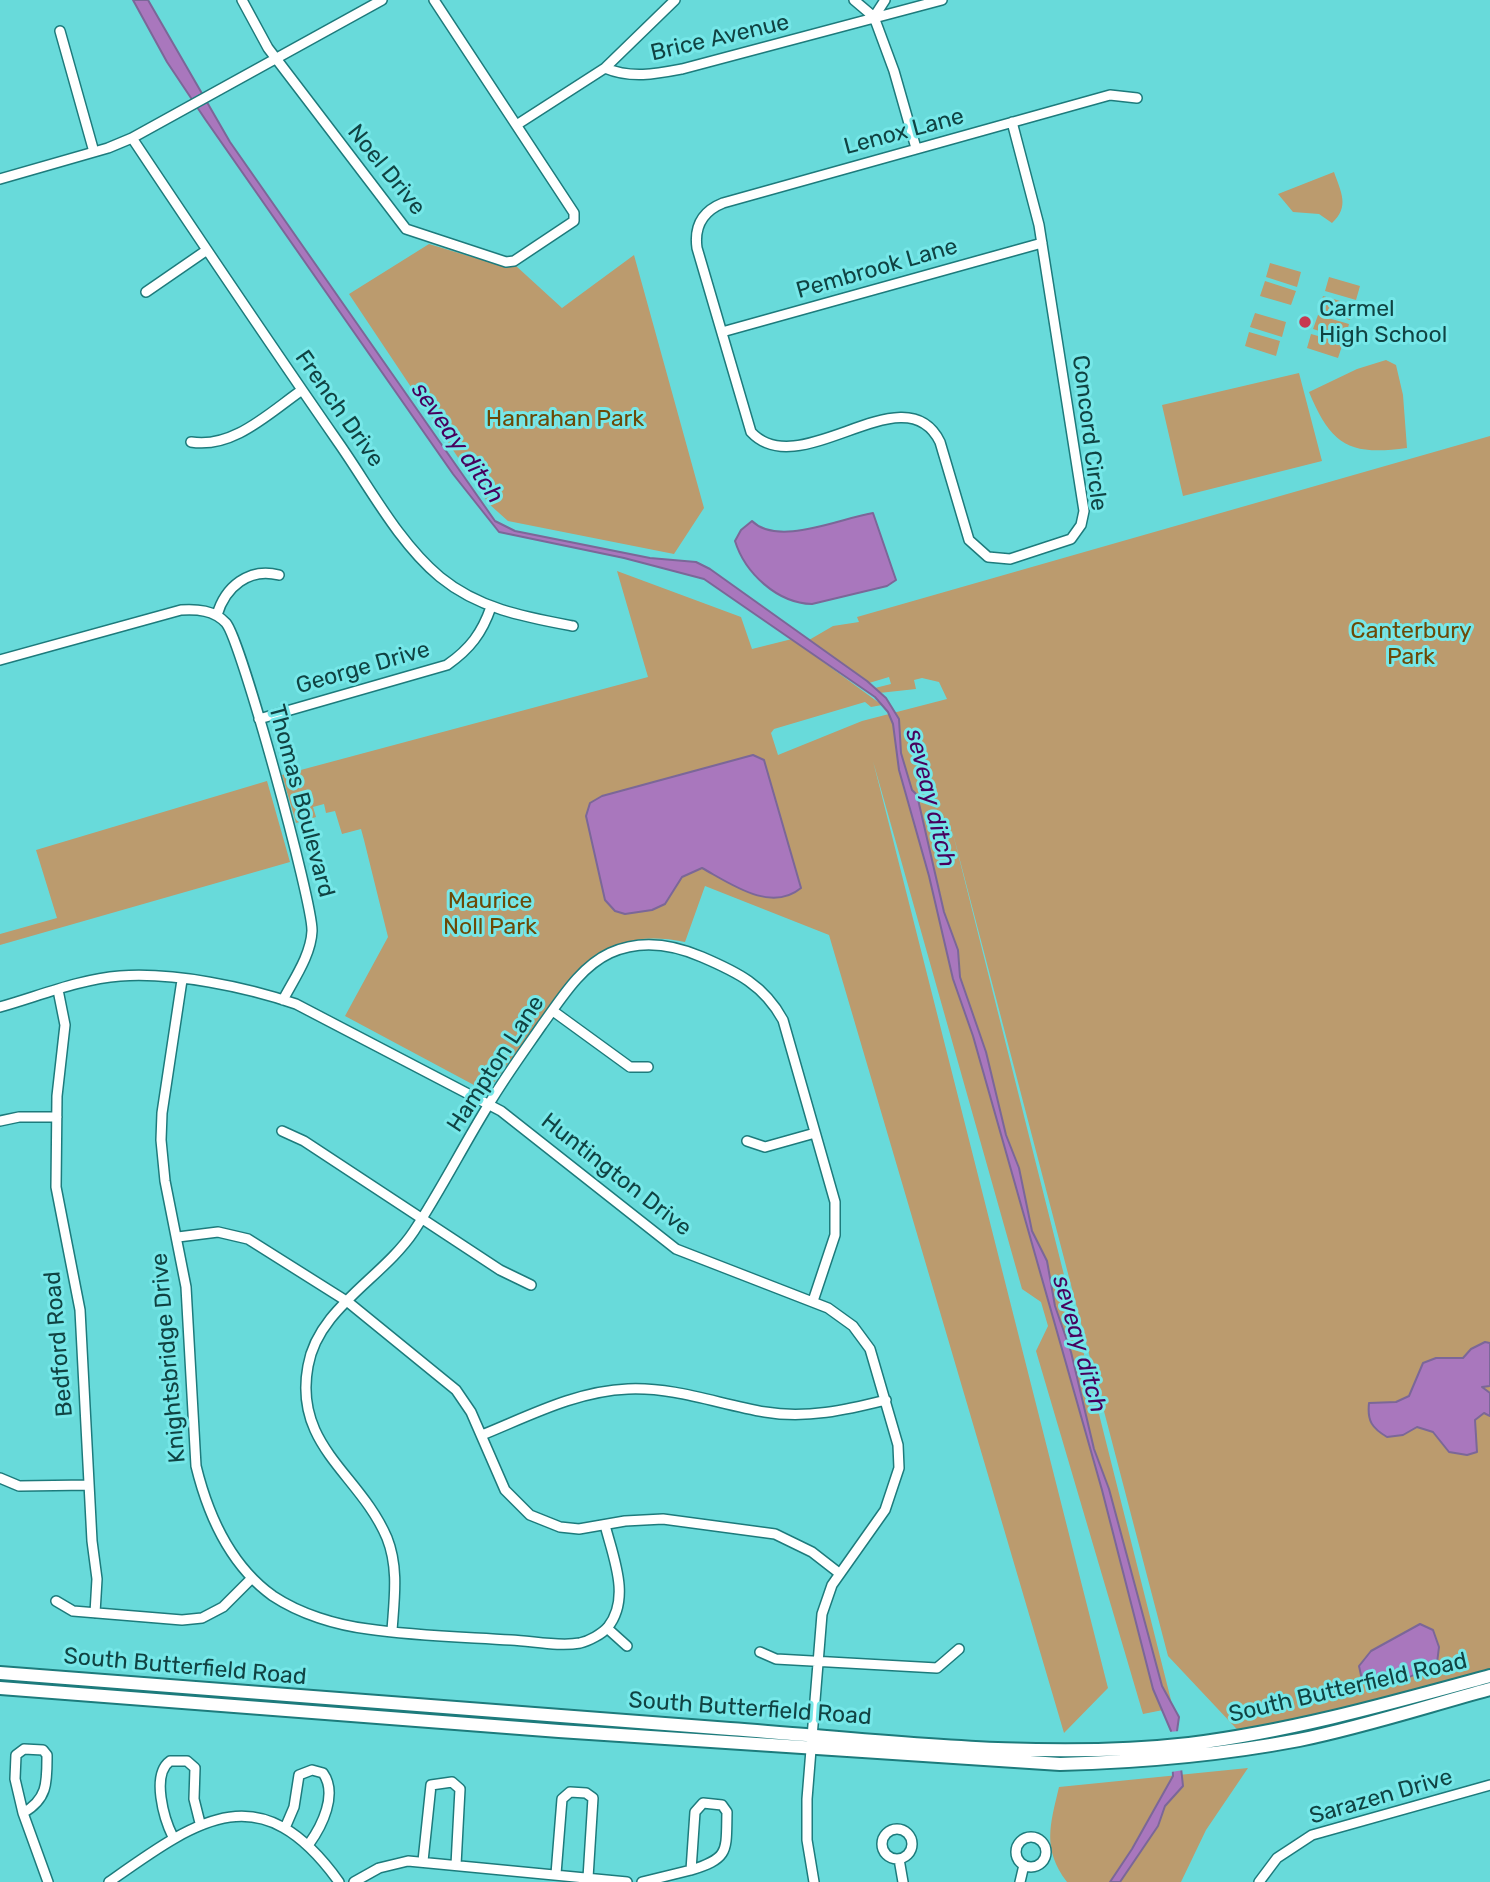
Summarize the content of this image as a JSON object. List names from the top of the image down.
{
  "streets": {
    "main road": ["South Butterfield Road"],
    "street": [
      "Brice Avenue",
      "Lenox Lane",
      "Noel Drive",
      "Pembrook Lane",
      "French Drive",
      "Concord Circle",
      "George Drive",
      "Thomas Boulevard",
      "Hampton Lane",
      "Huntington Drive",
      "Bedford Road",
      "Knightsbridge Drive",
      "Sarazen Drive"
    ]
  },
  "crossings": [
    ["Lenox Lane", "Concord Circle"],
    ["Pembrook Lane", "Concord Circle"],
    ["French Drive", "George Drive"],
    ["George Drive", "Thomas Boulevard"],
    ["Thomas Boulevard", "Huntington Drive"],
    ["Hampton Lane", "Huntington Drive"],
    ["Hampton Lane", "Knightsbridge Drive"],
    ["Huntington Drive", "Bedford Road"],
    ["Huntington Drive", "Knightsbridge Drive"],
    ["Huntington Drive", "South Butterfield Road"]
  ],
  "water": ["seveay ditch"],
  "parks": ["Hanrahan Park", "Canterbury Park", "Maurice Noll Park"],
  "places": ["Carmel High School"]
}
